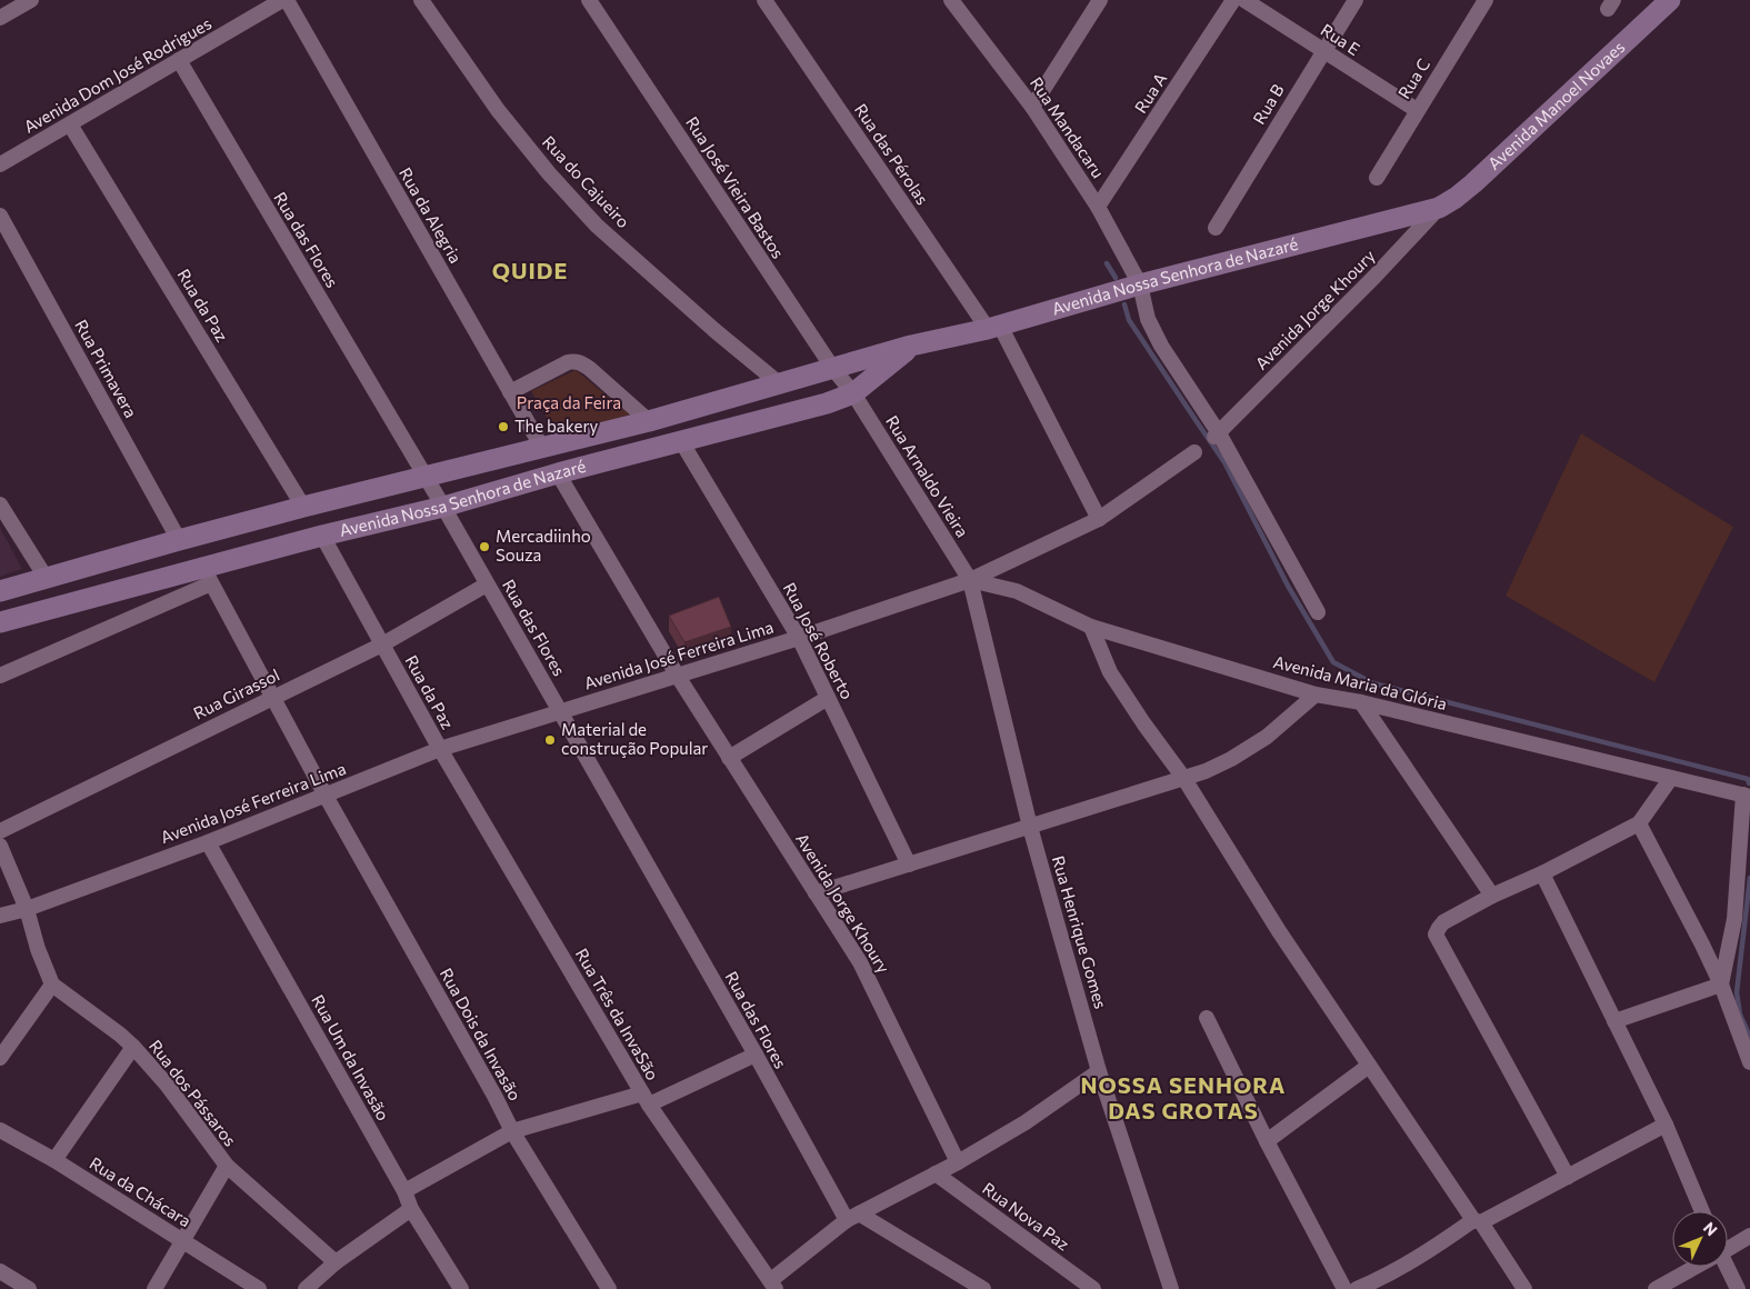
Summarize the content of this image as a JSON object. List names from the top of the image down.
{
  "streets": {
    "street": [
      "Rua E",
      "Avenida Dom José Rodrigues",
      "Rua C",
      "Rua A",
      "Rua B",
      "Avenida Manoel Novaes",
      "Rua Mandacaru",
      "Rua das Pérolas",
      "Rua do Cajueiro",
      "Rua José Vieira Bastos",
      "Rua da Alegria",
      "Rua das Flores",
      "Avenida Nossa Senhora de Nazaré",
      "Rua da Paz",
      "Avenida Jorge Khoury",
      "Rua Primavera",
      "Rua Arnaldo Vieira",
      "Rua José Roberto",
      "Avenida José Ferreira Lima",
      "Avenida Maria da Glória",
      "Rua Girassol",
      "Rua Henrique Gomes",
      "Rua Três da InvaSão",
      "Rua Dois da Invasão",
      "Rua Um da Invasão",
      "Rua dos Pássaros",
      "Rua da Chácara",
      "Rua Nova Paz"
    ]
  },
  "crossings": [
    ["Rua E", "Rua C"],
    ["Rua E", "Rua B"],
    ["Avenida Dom José Rodrigues", "Rua das Flores"],
    ["Avenida Dom José Rodrigues", "Rua da Paz"],
    ["Rua A", "Rua Mandacaru"],
    ["Avenida Manoel Novaes", "Avenida Nossa Senhora de Nazaré"],
    ["Avenida Manoel Novaes", "Avenida Jorge Khoury"],
    ["Rua Mandacaru", "Avenida Nossa Senhora de Nazaré"],
    ["Rua Mandacaru", "Avenida Jorge Khoury"],
    ["Rua das Pérolas", "Avenida Nossa Senhora de Nazaré"],
    ["Rua das Pérolas", "Avenida José Ferreira Lima"],
    ["Rua do Cajueiro", "Avenida Nossa Senhora de Nazaré"],
    ["Rua José Vieira Bastos", "Avenida Nossa Senhora de Nazaré"],
    ["Rua José Vieira Bastos", "Rua Arnaldo Vieira"],
    ["Rua da Alegria", "Avenida Nossa Senhora de Nazaré"],
    ["Rua das Flores", "Avenida Nossa Senhora de Nazaré"],
    ["Rua das Flores", "Avenida José Ferreira Lima"],
    ["Rua das Flores", "Rua Girassol"],
    ["Avenida Nossa Senhora de Nazaré", "Rua da Paz"],
    ["Avenida Nossa Senhora de Nazaré", "Avenida Jorge Khoury"],
    ["Avenida Nossa Senhora de Nazaré", "Rua Primavera"],
    ["Avenida Nossa Senhora de Nazaré", "Rua Arnaldo Vieira"],
    ["Avenida Nossa Senhora de Nazaré", "Rua José Roberto"],
    ["Rua da Paz", "Avenida José Ferreira Lima"],
    ["Rua da Paz", "Rua Girassol"],
    ["Rua da Paz", "Rua Três da InvaSão"],
    ["Avenida Jorge Khoury", "Avenida José Ferreira Lima"],
    ["Rua Arnaldo Vieira", "Avenida José Ferreira Lima"],
    ["Rua Arnaldo Vieira", "Avenida Maria da Glória"],
    ["Rua Arnaldo Vieira", "Rua Henrique Gomes"],
    ["Rua José Roberto", "Avenida José Ferreira Lima"],
    ["Avenida José Ferreira Lima", "Avenida Maria da Glória"],
    ["Avenida José Ferreira Lima", "Rua Henrique Gomes"],
    ["Avenida José Ferreira Lima", "Rua Três da InvaSão"],
    ["Avenida José Ferreira Lima", "Rua Dois da Invasão"],
    ["Avenida José Ferreira Lima", "Rua Um da Invasão"],
    ["Avenida Maria da Glória", "Rua Henrique Gomes"]
  ],
  "districts": ["QUIDE", "NOSSA SENHORA DAS GROTAS"],
  "parks": ["Praça da Feira"],
  "places": ["The bakery", "Mercadiinho Souza", "Material de construção Popular"],
  "north": "top right"
}
